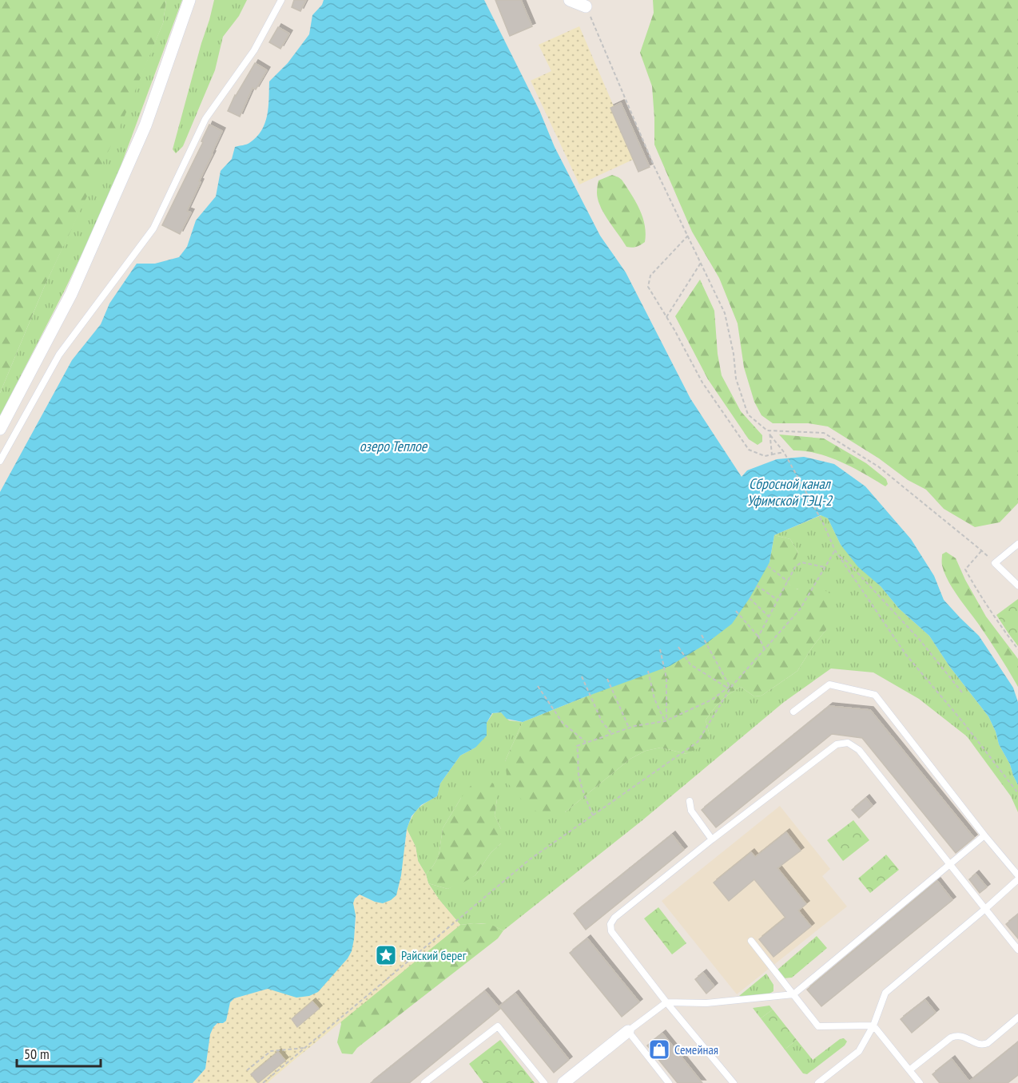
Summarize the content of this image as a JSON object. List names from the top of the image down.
{
  "water": ["озеро Теплое", "Сбросной канал Уфимской ТЭЦ-2"],
  "places": {
    "place": ["Райский берег"],
    "shop": ["Семейная"]
  },
  "scale_bar": "50 m"
}
